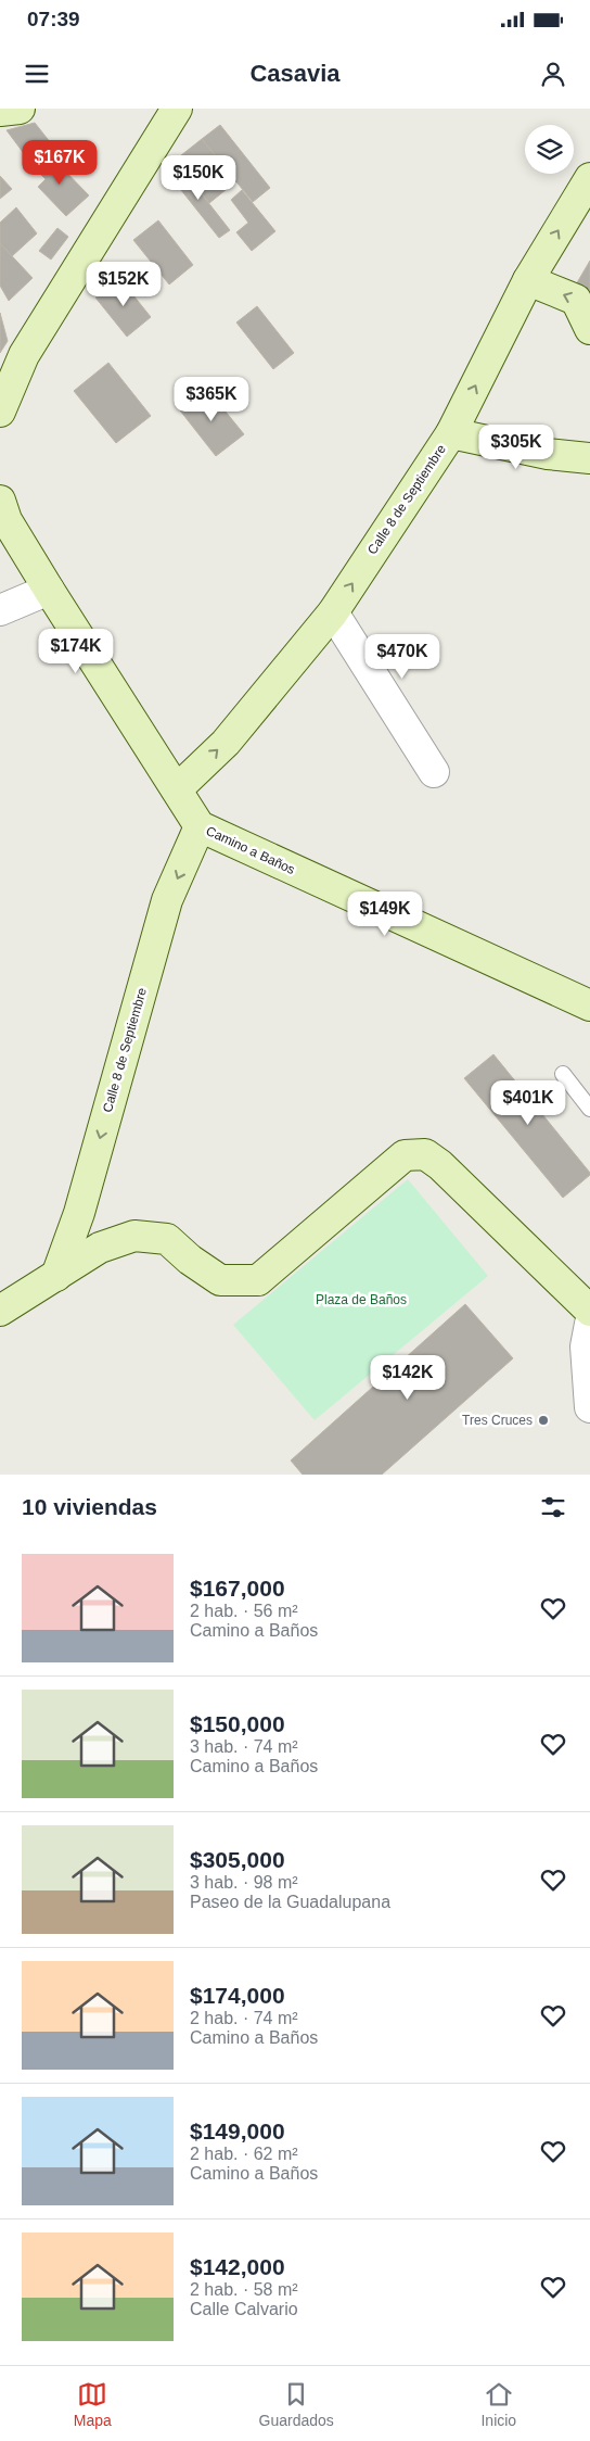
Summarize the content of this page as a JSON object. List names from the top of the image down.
{
  "streets": {
    "street": ["Calle 8 de Septiembre", "Camino a Baños"]
  },
  "crossings": [
    ["Calle 8 de Septiembre", "Camino a Baños"]
  ],
  "parks": ["Plaza de Baños"],
  "places": ["Tres Cruces"],
  "page": {
    "status": "07:39",
    "header": "Casavia",
    "price": [
      "$167K",
      "$150K",
      "$152K",
      "$365K",
      "$305K",
      "$174K",
      "$470K",
      "$149K",
      "$401K",
      "$142K"
    ],
    "heading": "10 viviendas",
    "list": [
      {
        "name": "$167,000",
        "note": "2 hab. · 56 m² · Camino a Baños"
      },
      {
        "name": "$150,000",
        "note": "3 hab. · 74 m² · Camino a Baños"
      },
      {
        "name": "$305,000",
        "note": "3 hab. · 98 m² · Paseo de la Guadalupana"
      },
      {
        "name": "$174,000",
        "note": "2 hab. · 74 m² · Camino a Baños"
      },
      {
        "name": "$149,000",
        "note": "2 hab. · 62 m² · Camino a Baños"
      },
      {
        "name": "$142,000",
        "note": "2 hab. · 58 m² · Calle Calvario"
      }
    ],
    "tabs": ["Mapa", "Guardados", "Inicio"]
  }
}
